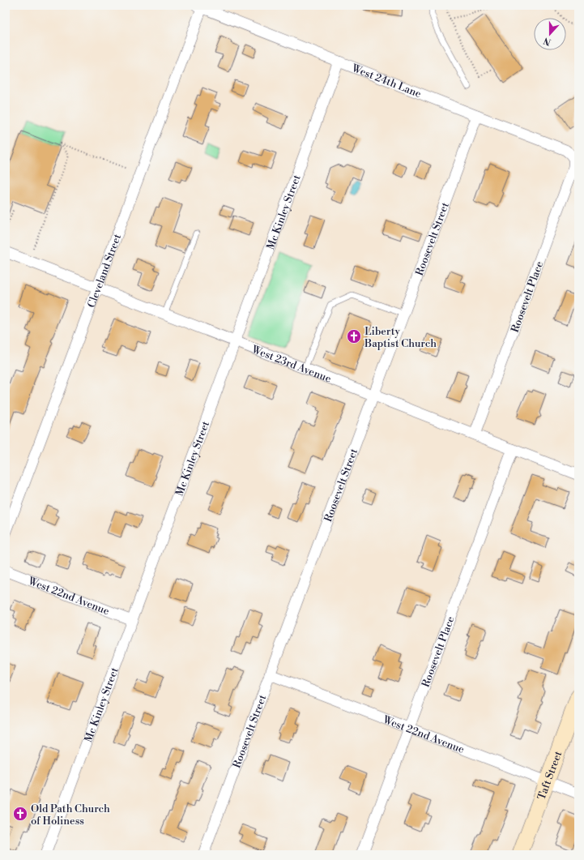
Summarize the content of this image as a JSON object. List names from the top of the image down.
{
  "streets": {
    "street": [
      "West 24th Lane",
      "Mc Kinley Street",
      "Roosevelt Street",
      "Cleveland Street",
      "Roosevelt Place",
      "West 23rd Avenue",
      "West 22nd Avenue",
      "Taft Street"
    ]
  },
  "crossings": [
    ["West 24th Lane", "Mc Kinley Street"],
    ["West 24th Lane", "Roosevelt Street"],
    ["West 24th Lane", "Cleveland Street"],
    ["West 24th Lane", "Roosevelt Place"],
    ["Mc Kinley Street", "West 23rd Avenue"],
    ["Mc Kinley Street", "West 22nd Avenue"],
    ["Roosevelt Street", "West 23rd Avenue"],
    ["Roosevelt Street", "West 22nd Avenue"],
    ["Cleveland Street", "West 23rd Avenue"],
    ["Roosevelt Place", "West 23rd Avenue"],
    ["Roosevelt Place", "West 22nd Avenue"],
    ["West 22nd Avenue", "Taft Street"]
  ],
  "places": {
    "church": ["Liberty Baptist Church", "Old Path Church of Holiness"]
  },
  "north": "bottom"
}
